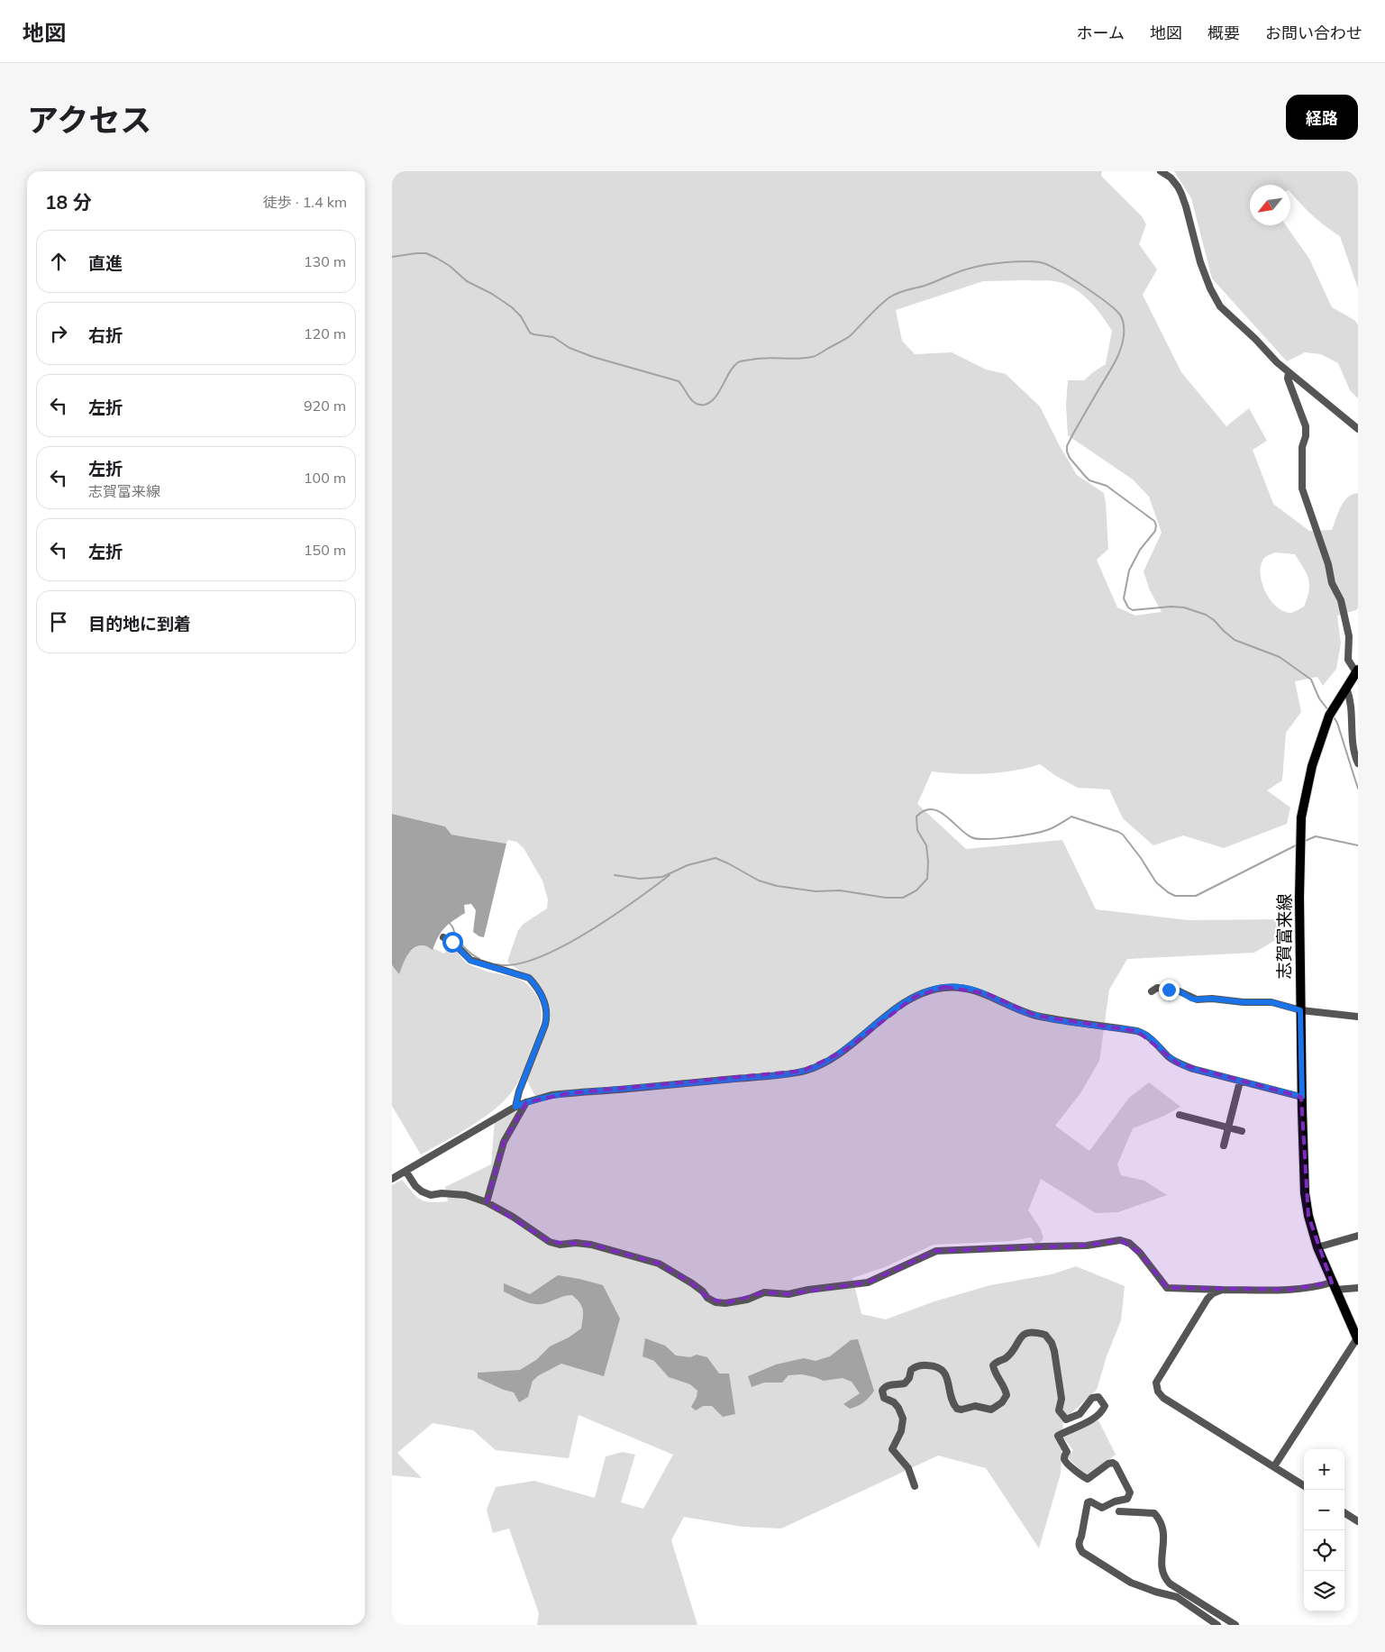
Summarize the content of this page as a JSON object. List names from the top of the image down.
{
  "streets": {
    "main road": ["志賀富来線"]
  },
  "north": "bottom left",
  "page": {
    "header": "地図",
    "nav": [
      "ホーム",
      "地図",
      "概要",
      "お問い合わせ"
    ],
    "title": "アクセス",
    "buttons": "経路",
    "heading": ["18 分", "徒歩 · 1.4 km"],
    "list": [
      ["直進", "130 m"],
      ["右折", "120 m"],
      ["左折", "920 m"],
      ["左折", "志賀富来線", "100 m"],
      ["左折", "150 m"],
      "目的地に到着"
    ],
    "map_buttons": ["+", "−"]
  }
}
